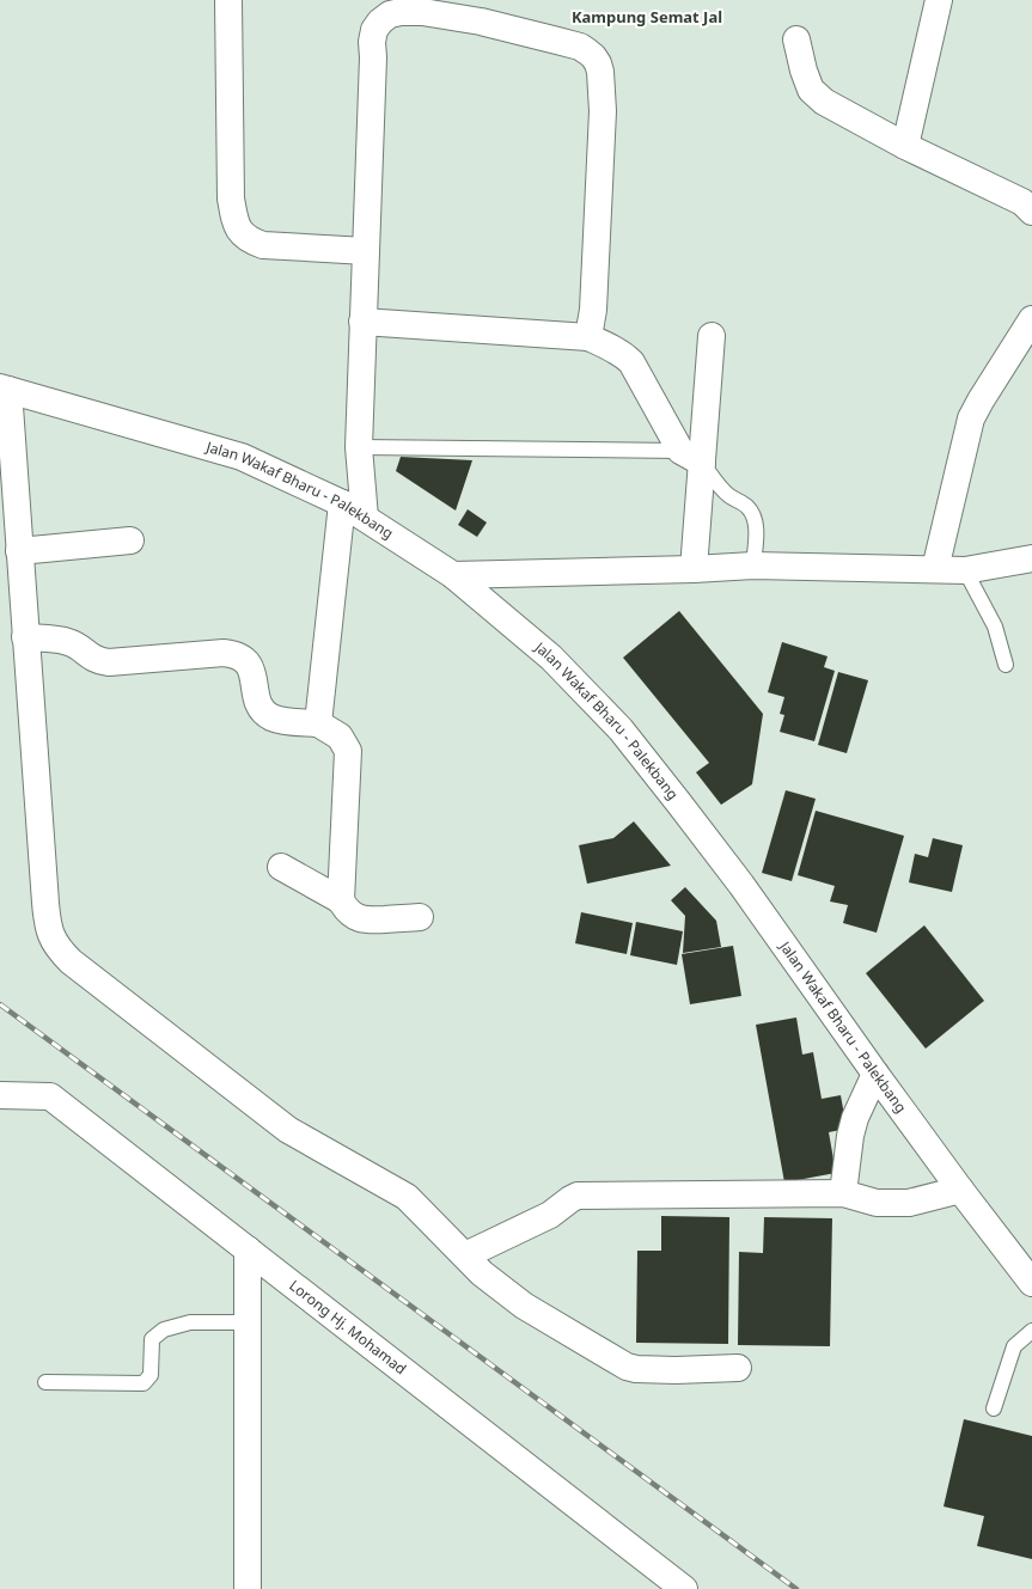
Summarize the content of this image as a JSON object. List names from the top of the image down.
{
  "streets": {
    "street": ["Jalan Wakaf Bharu - Palekbang", "Lorong Hj. Mohamad"]
  },
  "districts": ["Kampung Semat Jal"]
}
